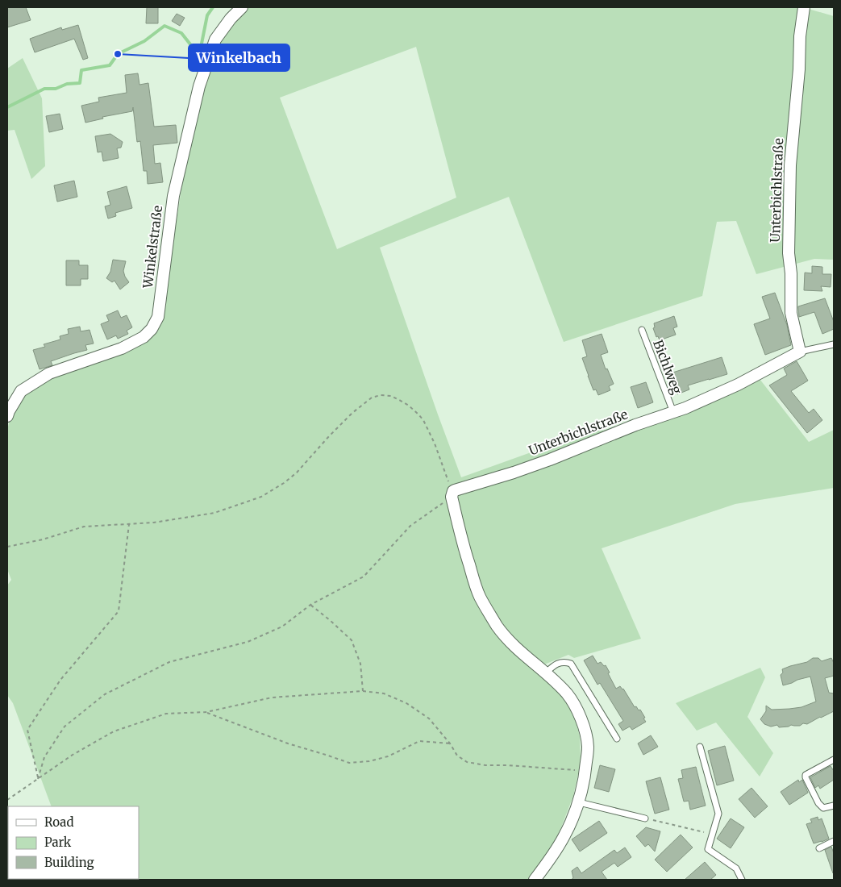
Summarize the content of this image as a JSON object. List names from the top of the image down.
{
  "streets": {
    "street": ["Unterbichlstraße", "Winkelstraße"],
    "lane": ["Bichlweg"]
  },
  "crossings": [
    ["Unterbichlstraße", "Bichlweg"]
  ],
  "places": ["Winkelbach"],
  "legend": ["Road", "Park", "Building"]
}
